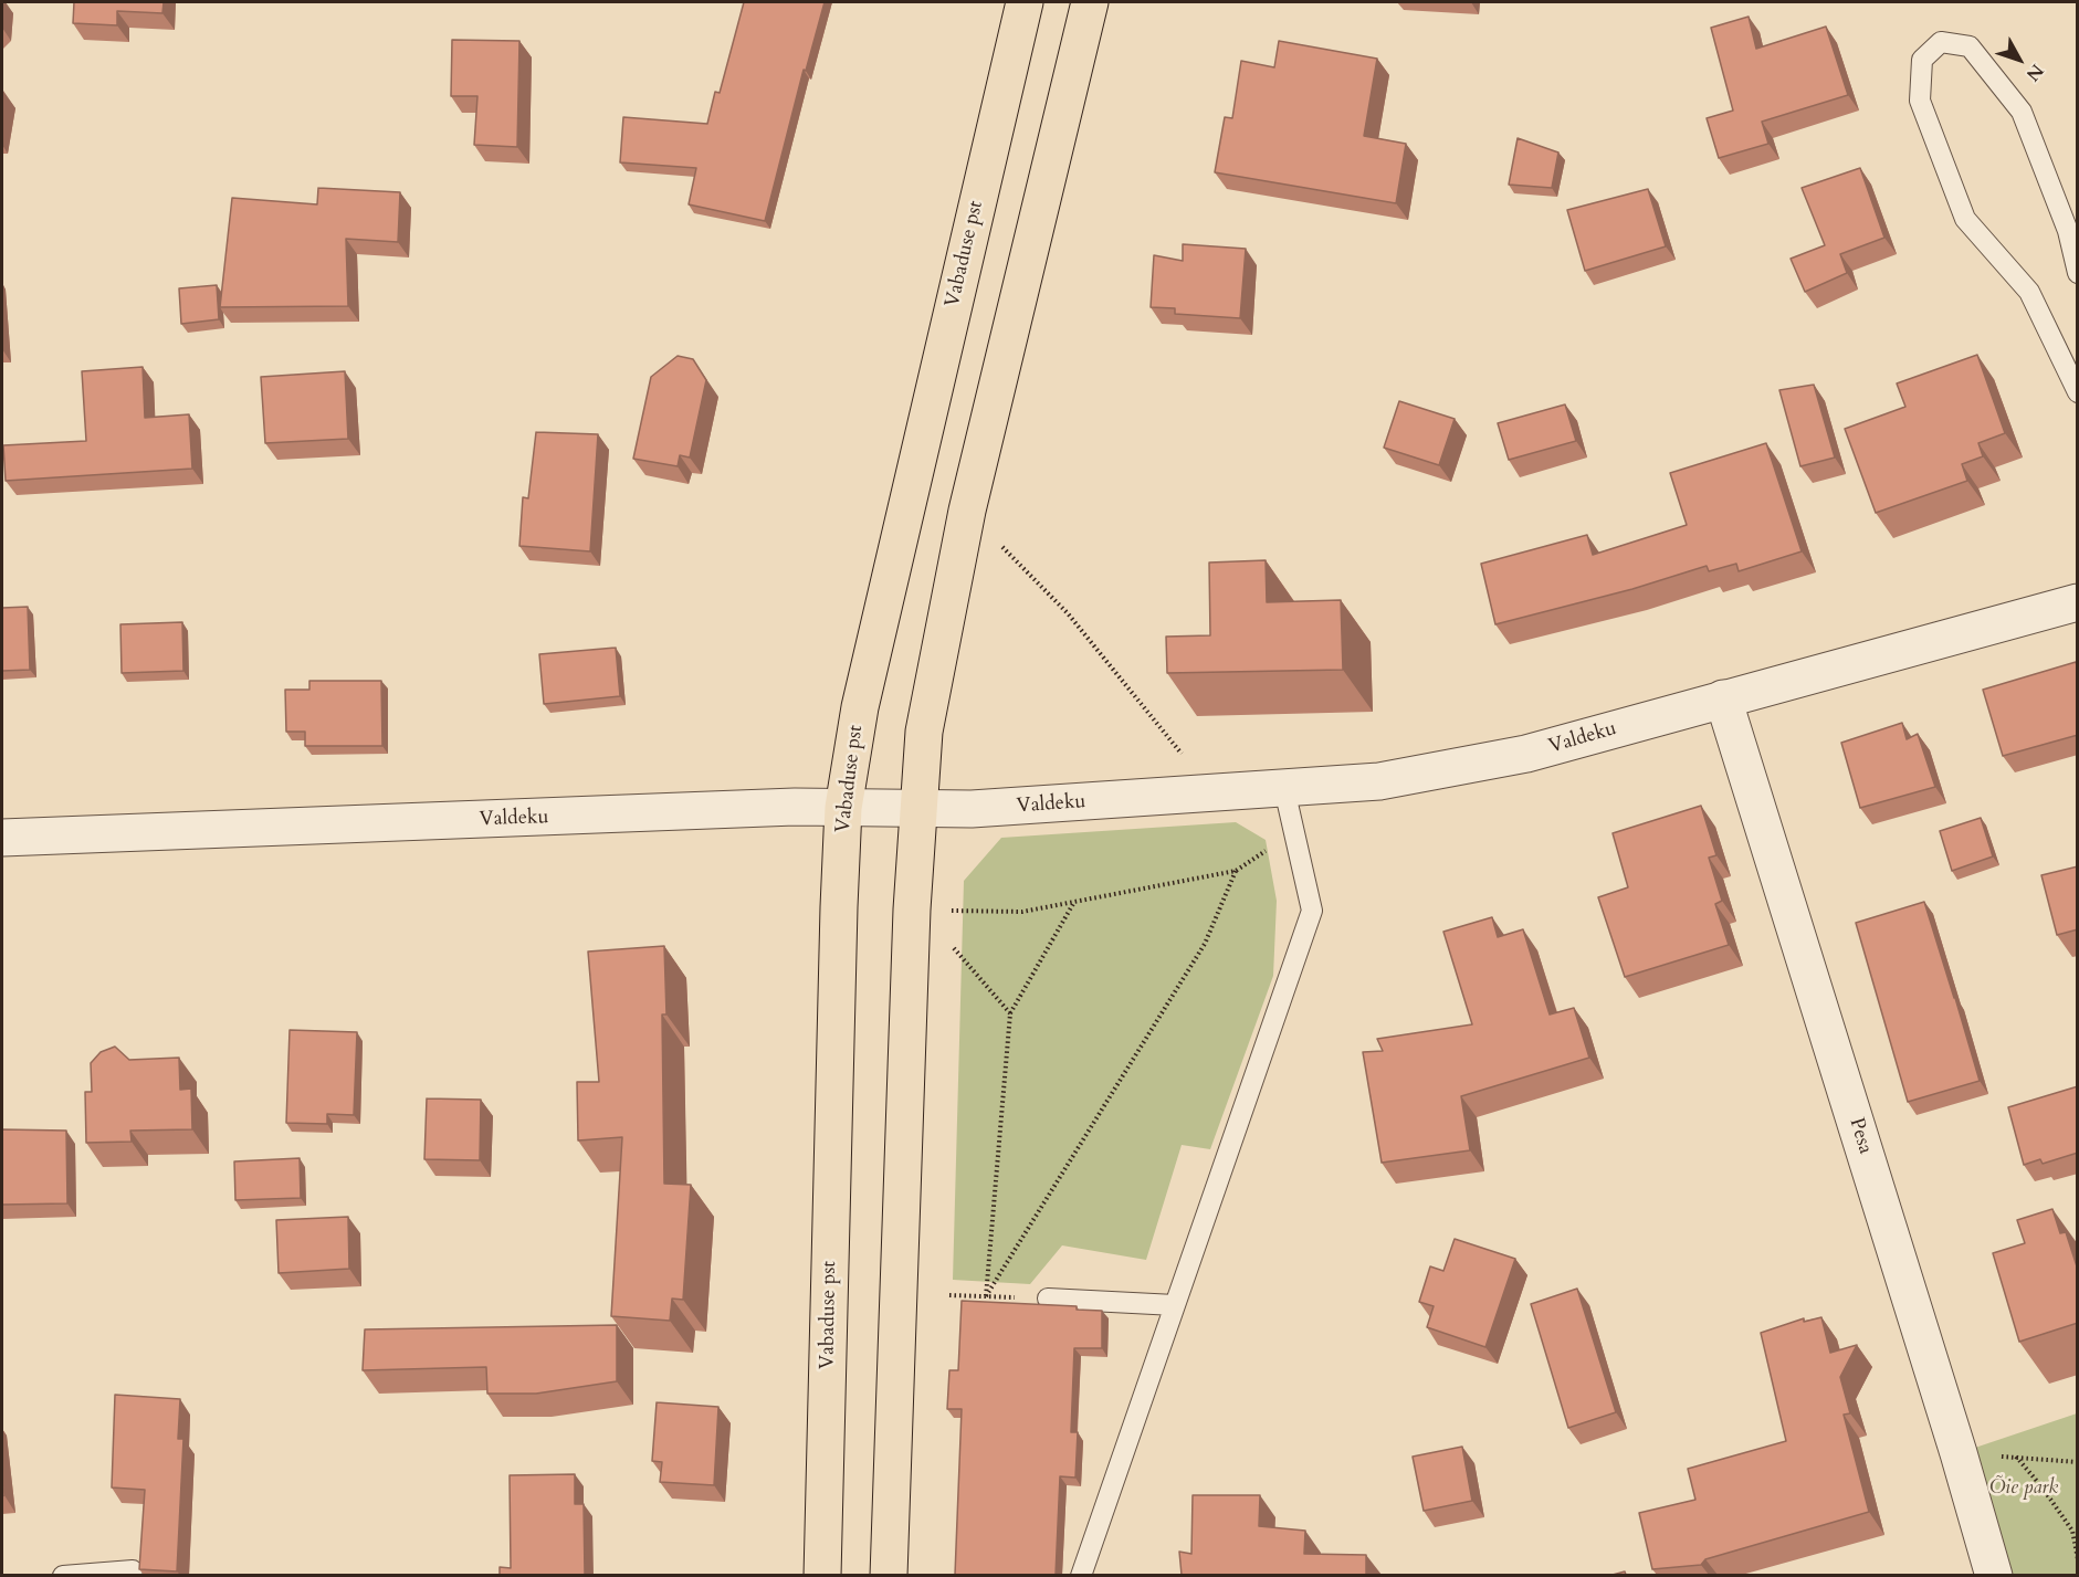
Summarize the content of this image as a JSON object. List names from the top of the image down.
{
  "streets": {
    "highway": ["Vabaduse pst"],
    "street": ["Valdeku", "Pesa"]
  },
  "crossings": [
    ["Vabaduse pst", "Valdeku"],
    ["Valdeku", "Pesa"]
  ],
  "parks": ["Õie park"],
  "north": "bottom right"
}
